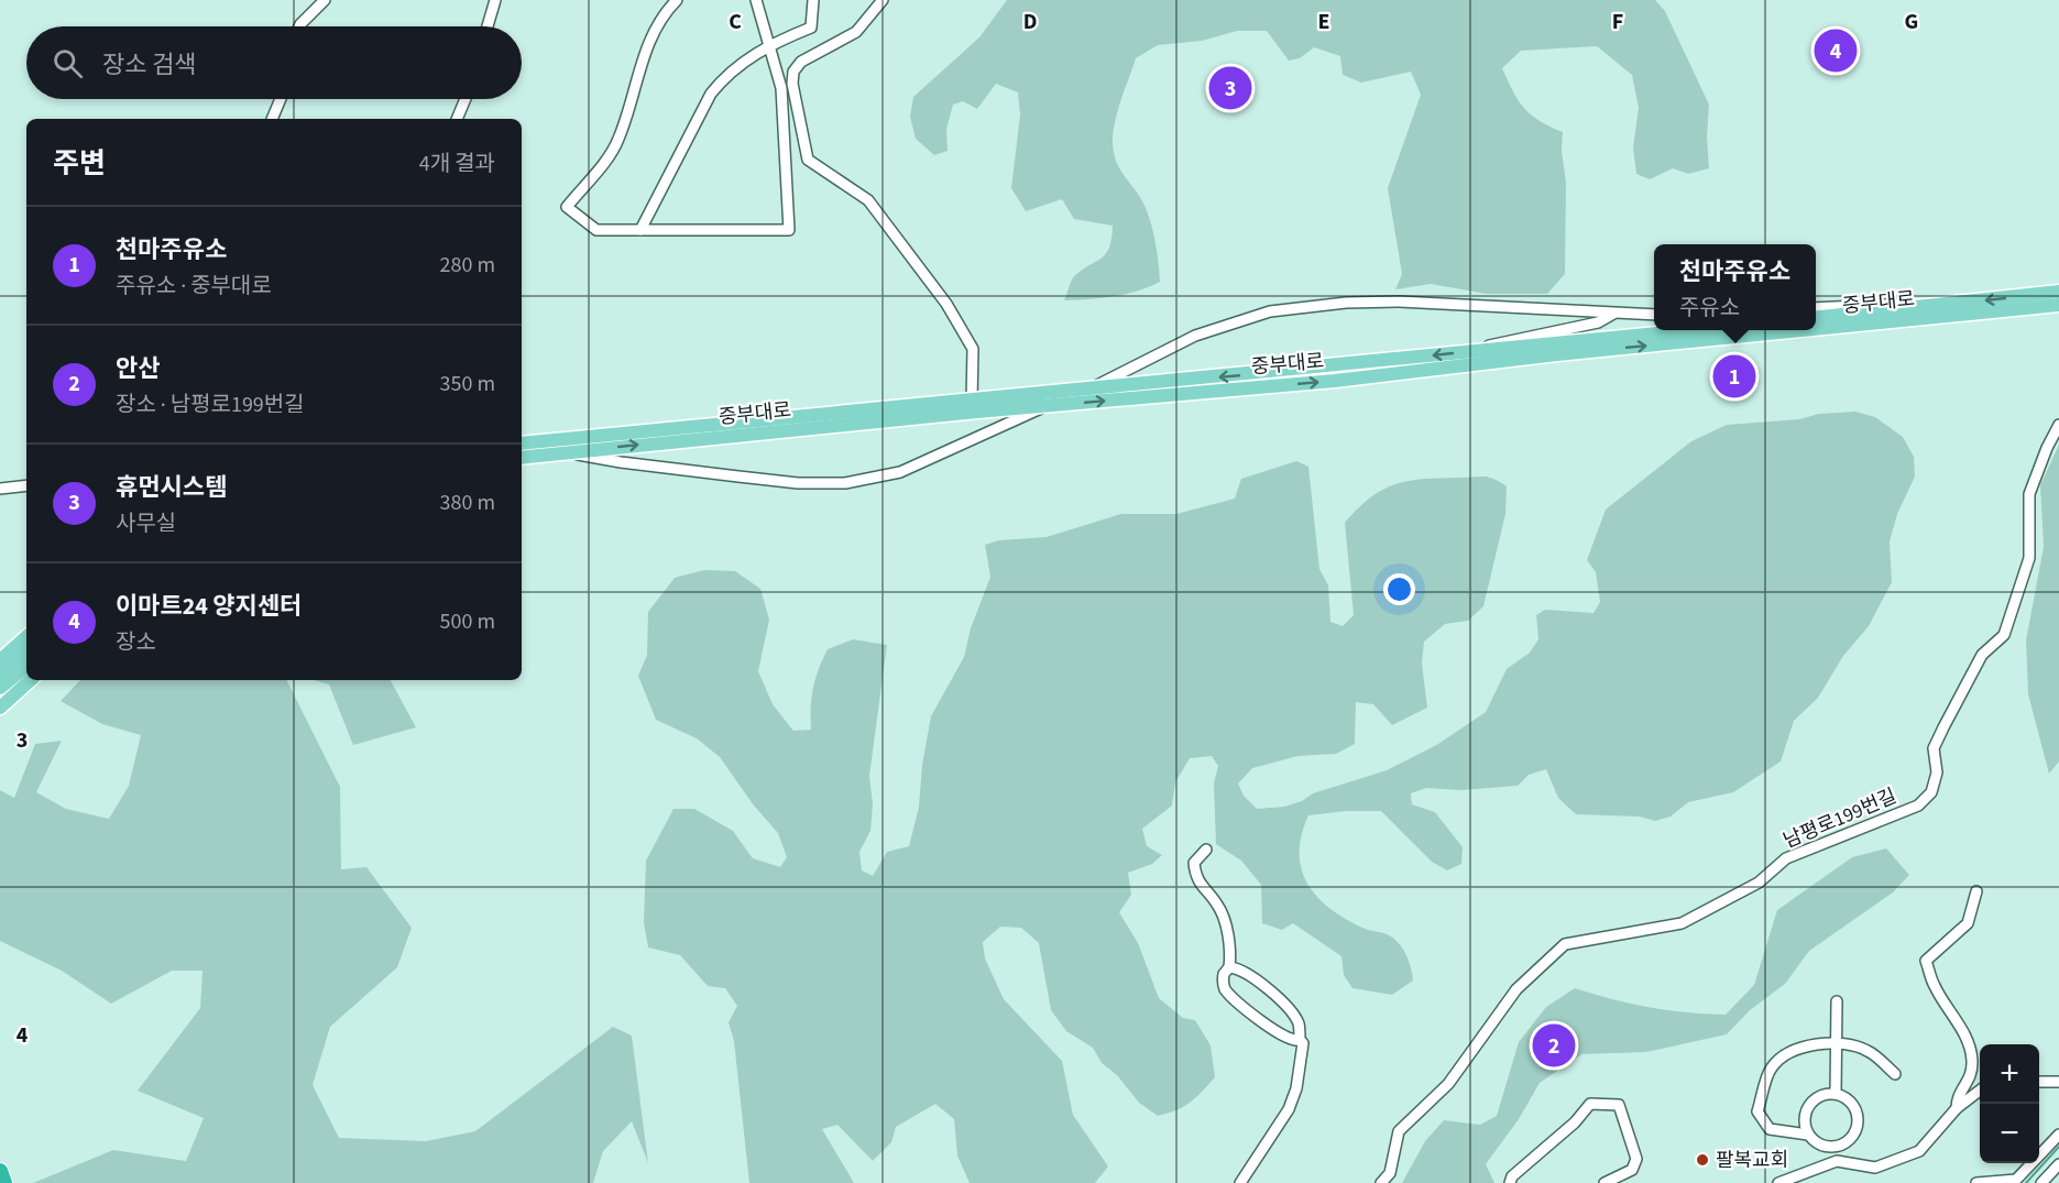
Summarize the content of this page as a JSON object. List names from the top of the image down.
{
  "streets": {
    "main road": ["중부대로"],
    "street": ["남평로199번길"]
  },
  "places": ["팔복교회"],
  "page": {
    "pins": [
      "4",
      "3",
      "1",
      "2"
    ],
    "search": "장소 검색",
    "heading": ["주변", "4개 결과"],
    "list": [
      {
        "mark": "1",
        "name": "천마주유소",
        "note": "주유소 · 중부대로",
        "value": "280 m"
      },
      {
        "mark": "2",
        "name": "안산",
        "note": "장소 · 남평로199번길",
        "value": "350 m"
      },
      {
        "mark": "3",
        "name": "휴먼시스템",
        "note": "사무실",
        "value": "380 m"
      },
      {
        "mark": "4",
        "name": "이마트24 양지센터",
        "note": "장소",
        "value": "500 m"
      }
    ],
    "popup": ["천마주유소", "주유소"],
    "map_buttons": ["+", "−"]
  },
  "grid": {
    "columns": [
      "C",
      "D",
      "E",
      "F",
      "G"
    ],
    "rows": ["3", "4"]
  }
}
